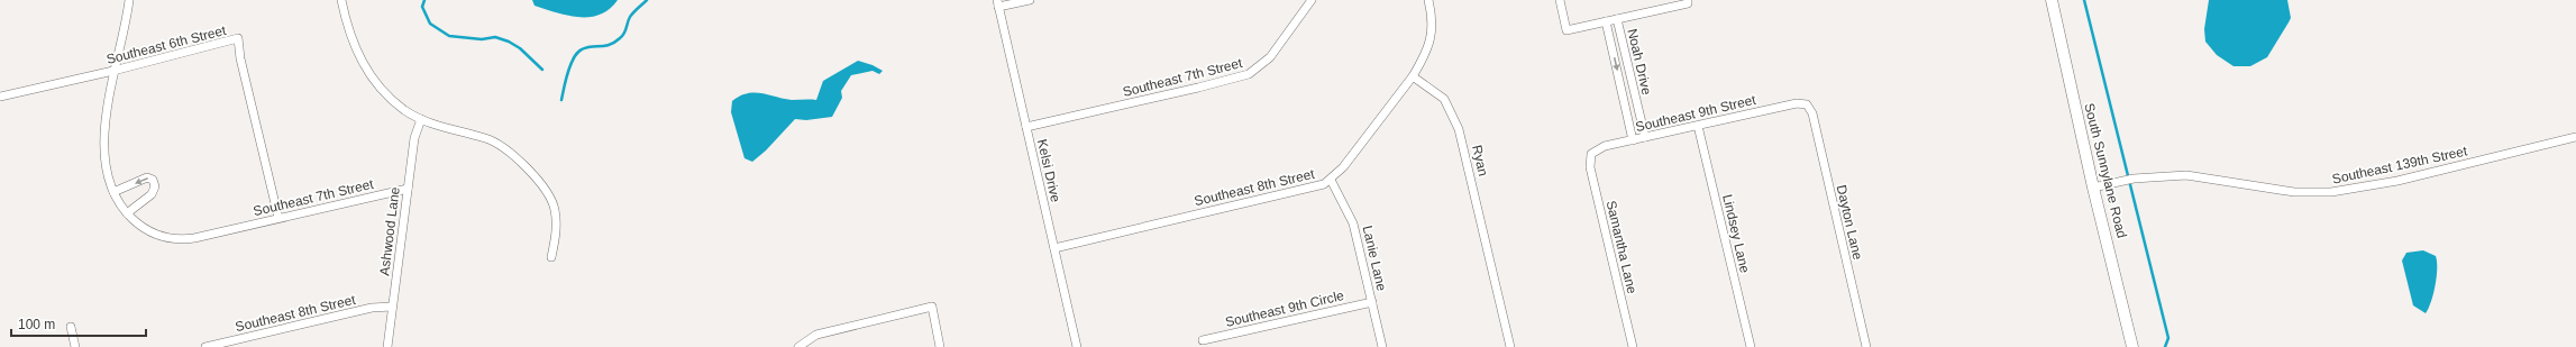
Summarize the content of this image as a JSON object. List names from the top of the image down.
{
  "streets": {
    "street": [
      "Southeast 6th Street",
      "Noah Drive",
      "Southeast 7th Street",
      "Southeast 9th Street",
      "Ryan",
      "Southeast 139th Street",
      "Kelsi Drive",
      "South Sunnylane Road",
      "Southeast 8th Street",
      "Dayton Lane",
      "Ashwood Lane",
      "Lindsey Lane",
      "Samantha Lane",
      "Lanie Lane",
      "Southeast 9th Circle"
    ]
  },
  "crossings": [
    ["Southeast 6th Street", "Southeast 7th Street"],
    ["Noah Drive", "Southeast 9th Street"],
    ["Southeast 7th Street", "Kelsi Drive"],
    ["Southeast 7th Street", "Ashwood Lane"],
    ["Southeast 9th Street", "Dayton Lane"],
    ["Southeast 9th Street", "Lindsey Lane"],
    ["Southeast 9th Street", "Samantha Lane"],
    ["Ryan", "Southeast 8th Street"],
    ["Southeast 139th Street", "South Sunnylane Road"],
    ["Kelsi Drive", "Southeast 8th Street"],
    ["Southeast 8th Street", "Ashwood Lane"],
    ["Southeast 8th Street", "Lanie Lane"],
    ["Lanie Lane", "Southeast 9th Circle"]
  ],
  "scale_bar": "100 m"
}
